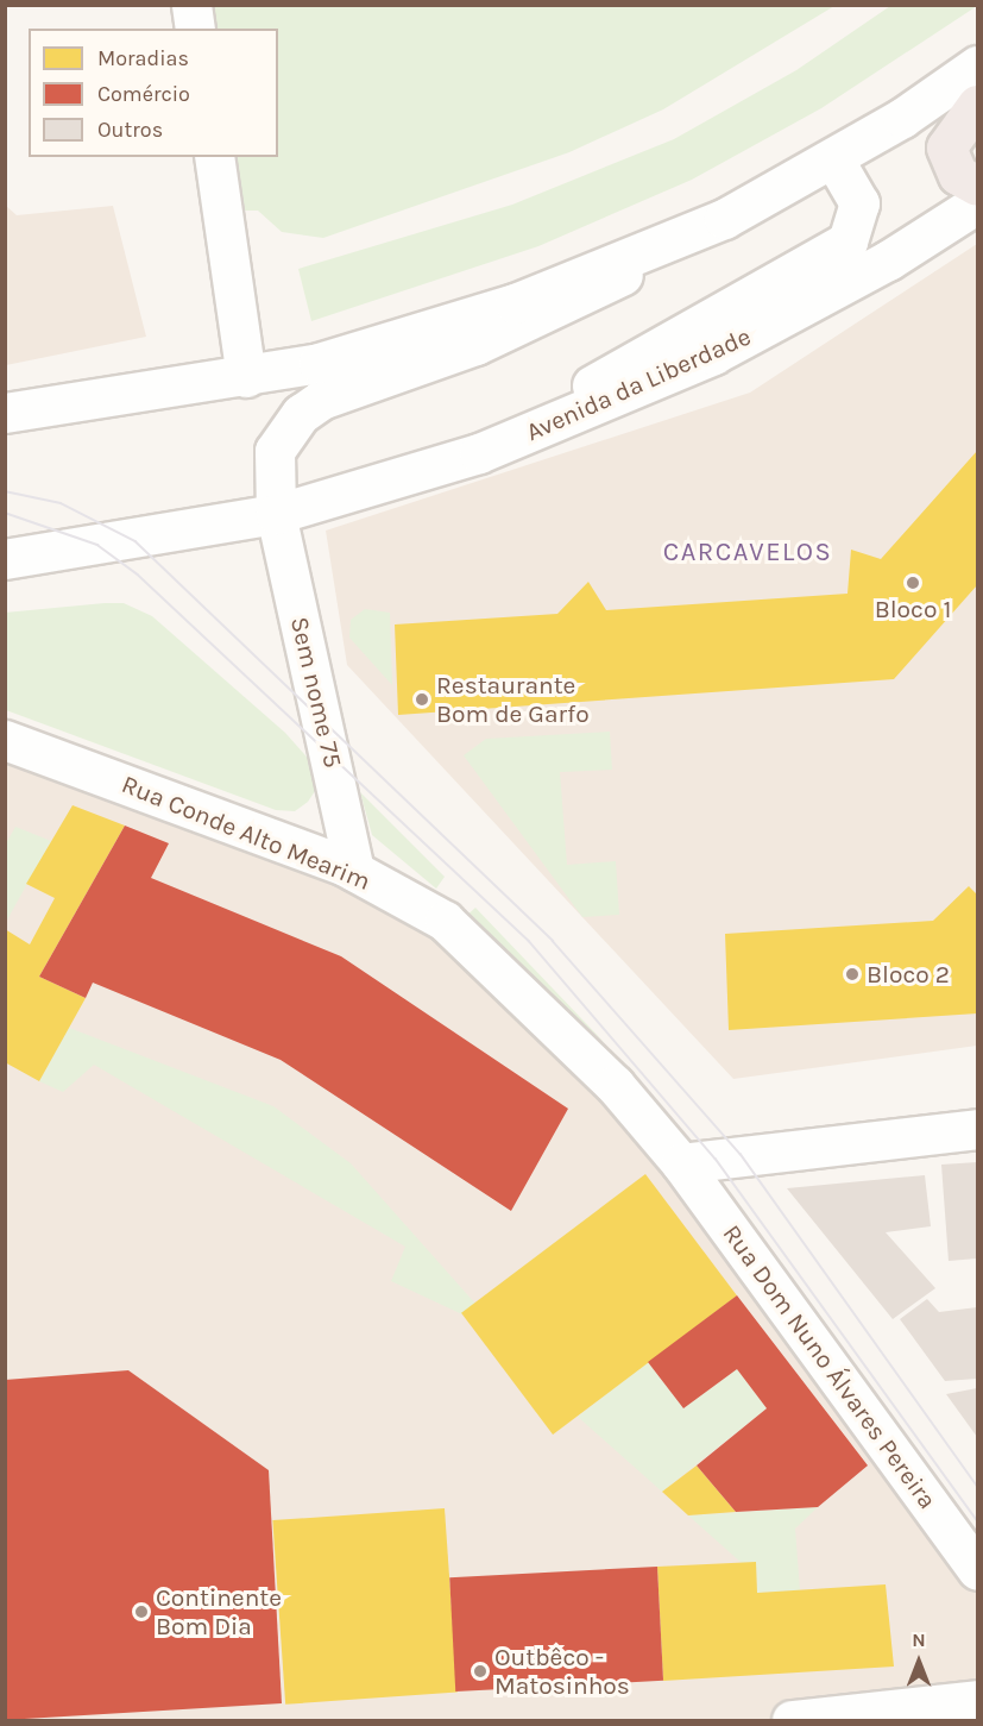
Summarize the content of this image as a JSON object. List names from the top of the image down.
{
  "streets": {
    "street": [
      "Avenida da Liberdade",
      "Sem nome 75",
      "Rua Conde Alto Mearim",
      "Rua Dom Nuno Álvares Pereira"
    ]
  },
  "crossings": [
    ["Avenida da Liberdade", "Sem nome 75"],
    ["Sem nome 75", "Rua Conde Alto Mearim"],
    ["Rua Conde Alto Mearim", "Rua Dom Nuno Álvares Pereira"]
  ],
  "districts": ["CARCAVELOS"],
  "places": [
    "Bloco 1",
    "Restaurante Bom de Garfo",
    "Bloco 2",
    "Continente Bom Dia",
    "Outbêco - Matosinhos"
  ],
  "legend": ["Moradias", "Comércio", "Outros"],
  "north": "top"
}
